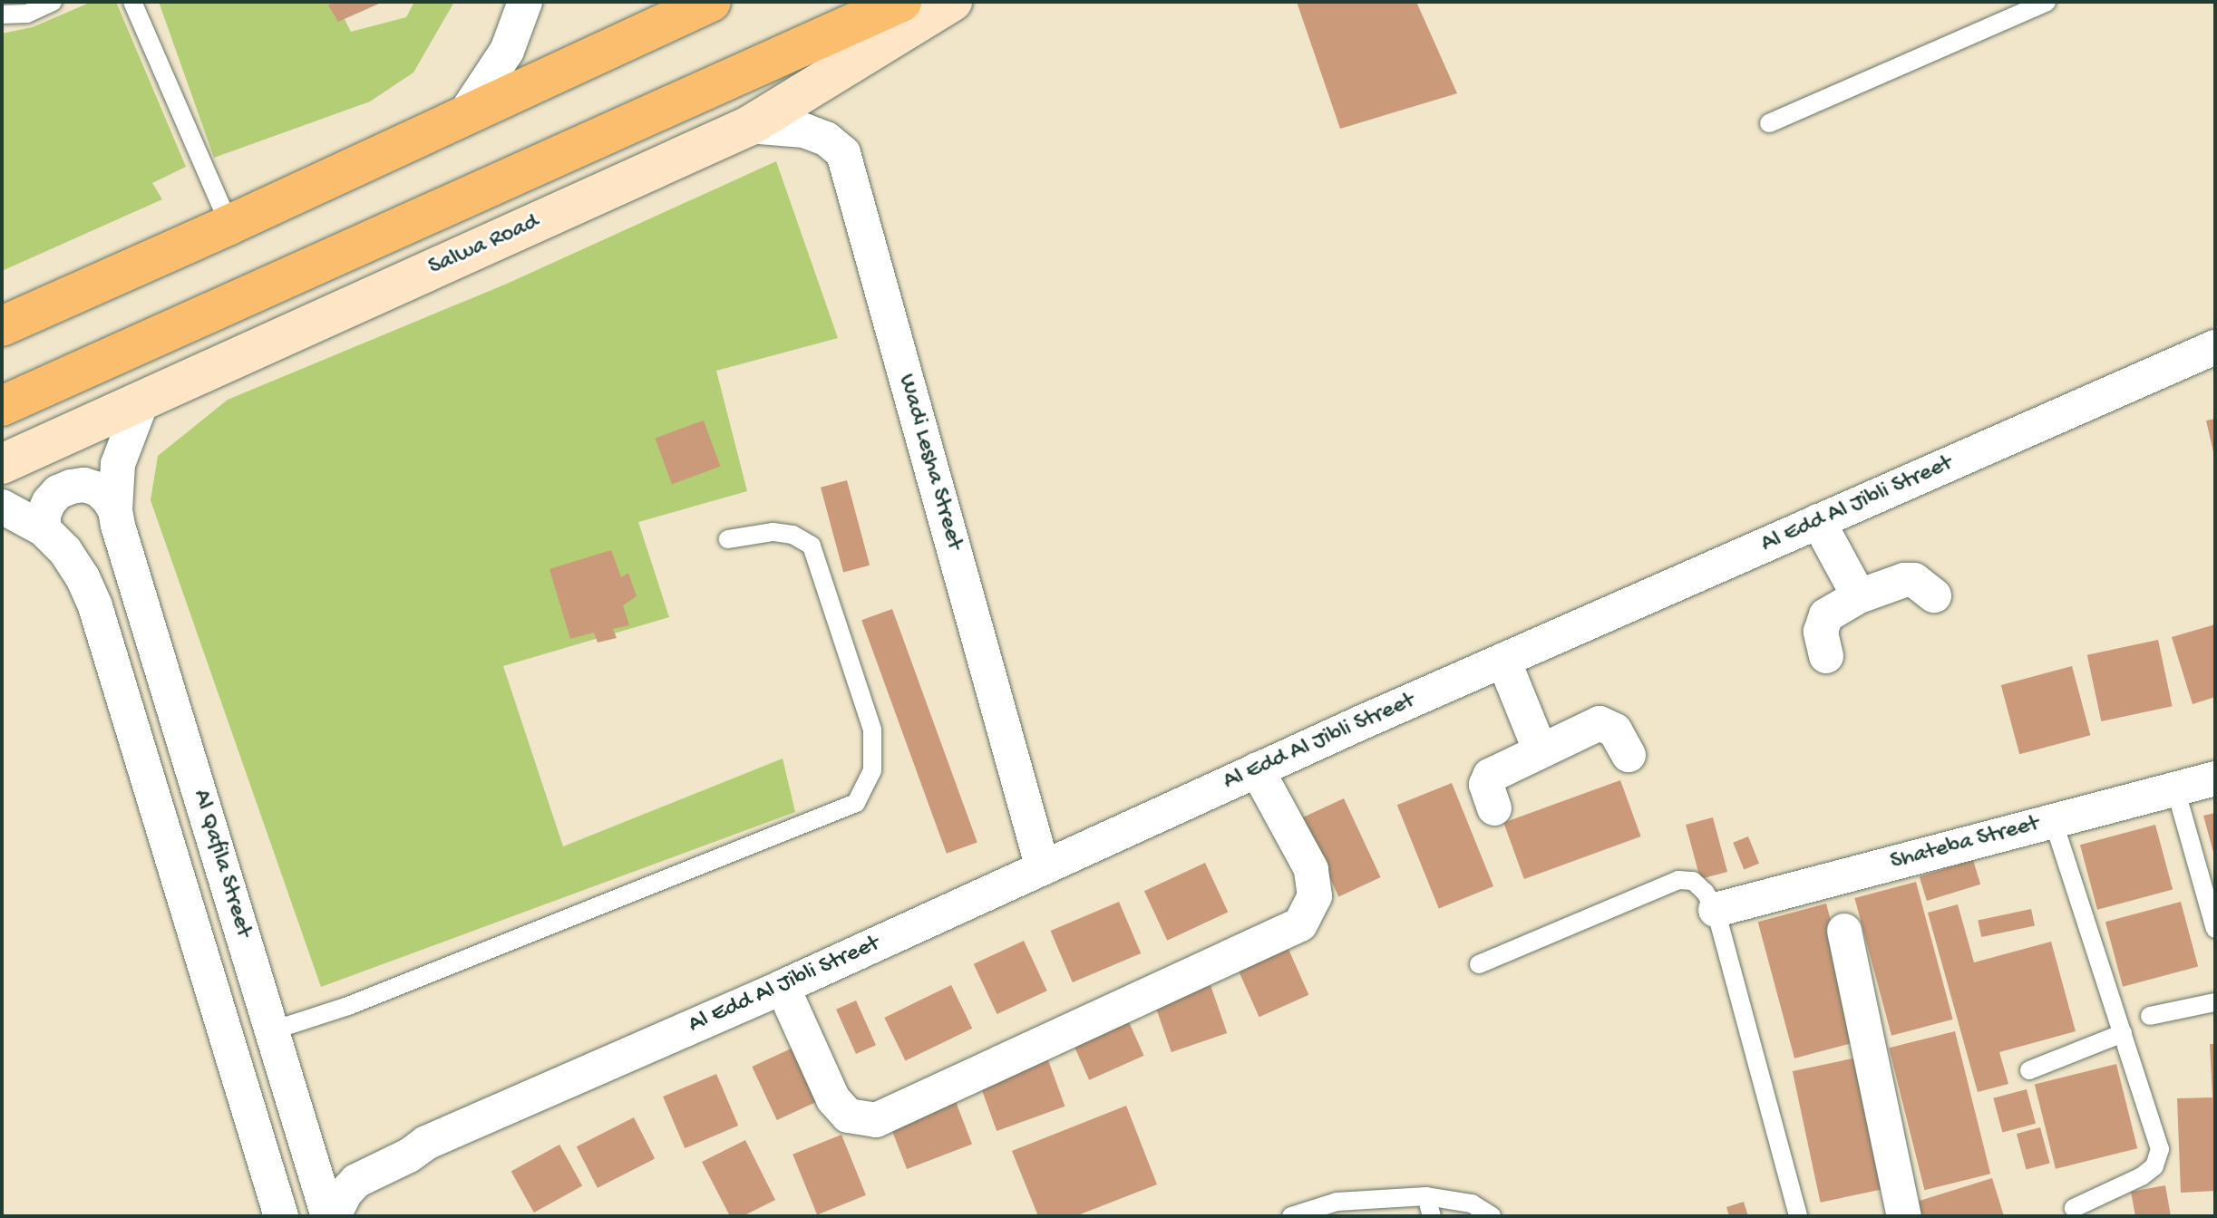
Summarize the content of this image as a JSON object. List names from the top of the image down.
{
  "streets": {
    "main road": ["Salwa Road"],
    "street": [
      "Wadi Lesha Street",
      "Al Edd Al Jibli Street",
      "Shateba Street",
      "Al Qafila Street"
    ]
  },
  "crossings": [
    ["Salwa Road", "Wadi Lesha Street"],
    ["Salwa Road", "Al Qafila Street"],
    ["Wadi Lesha Street", "Al Edd Al Jibli Street"],
    ["Al Edd Al Jibli Street", "Al Qafila Street"]
  ]
}
